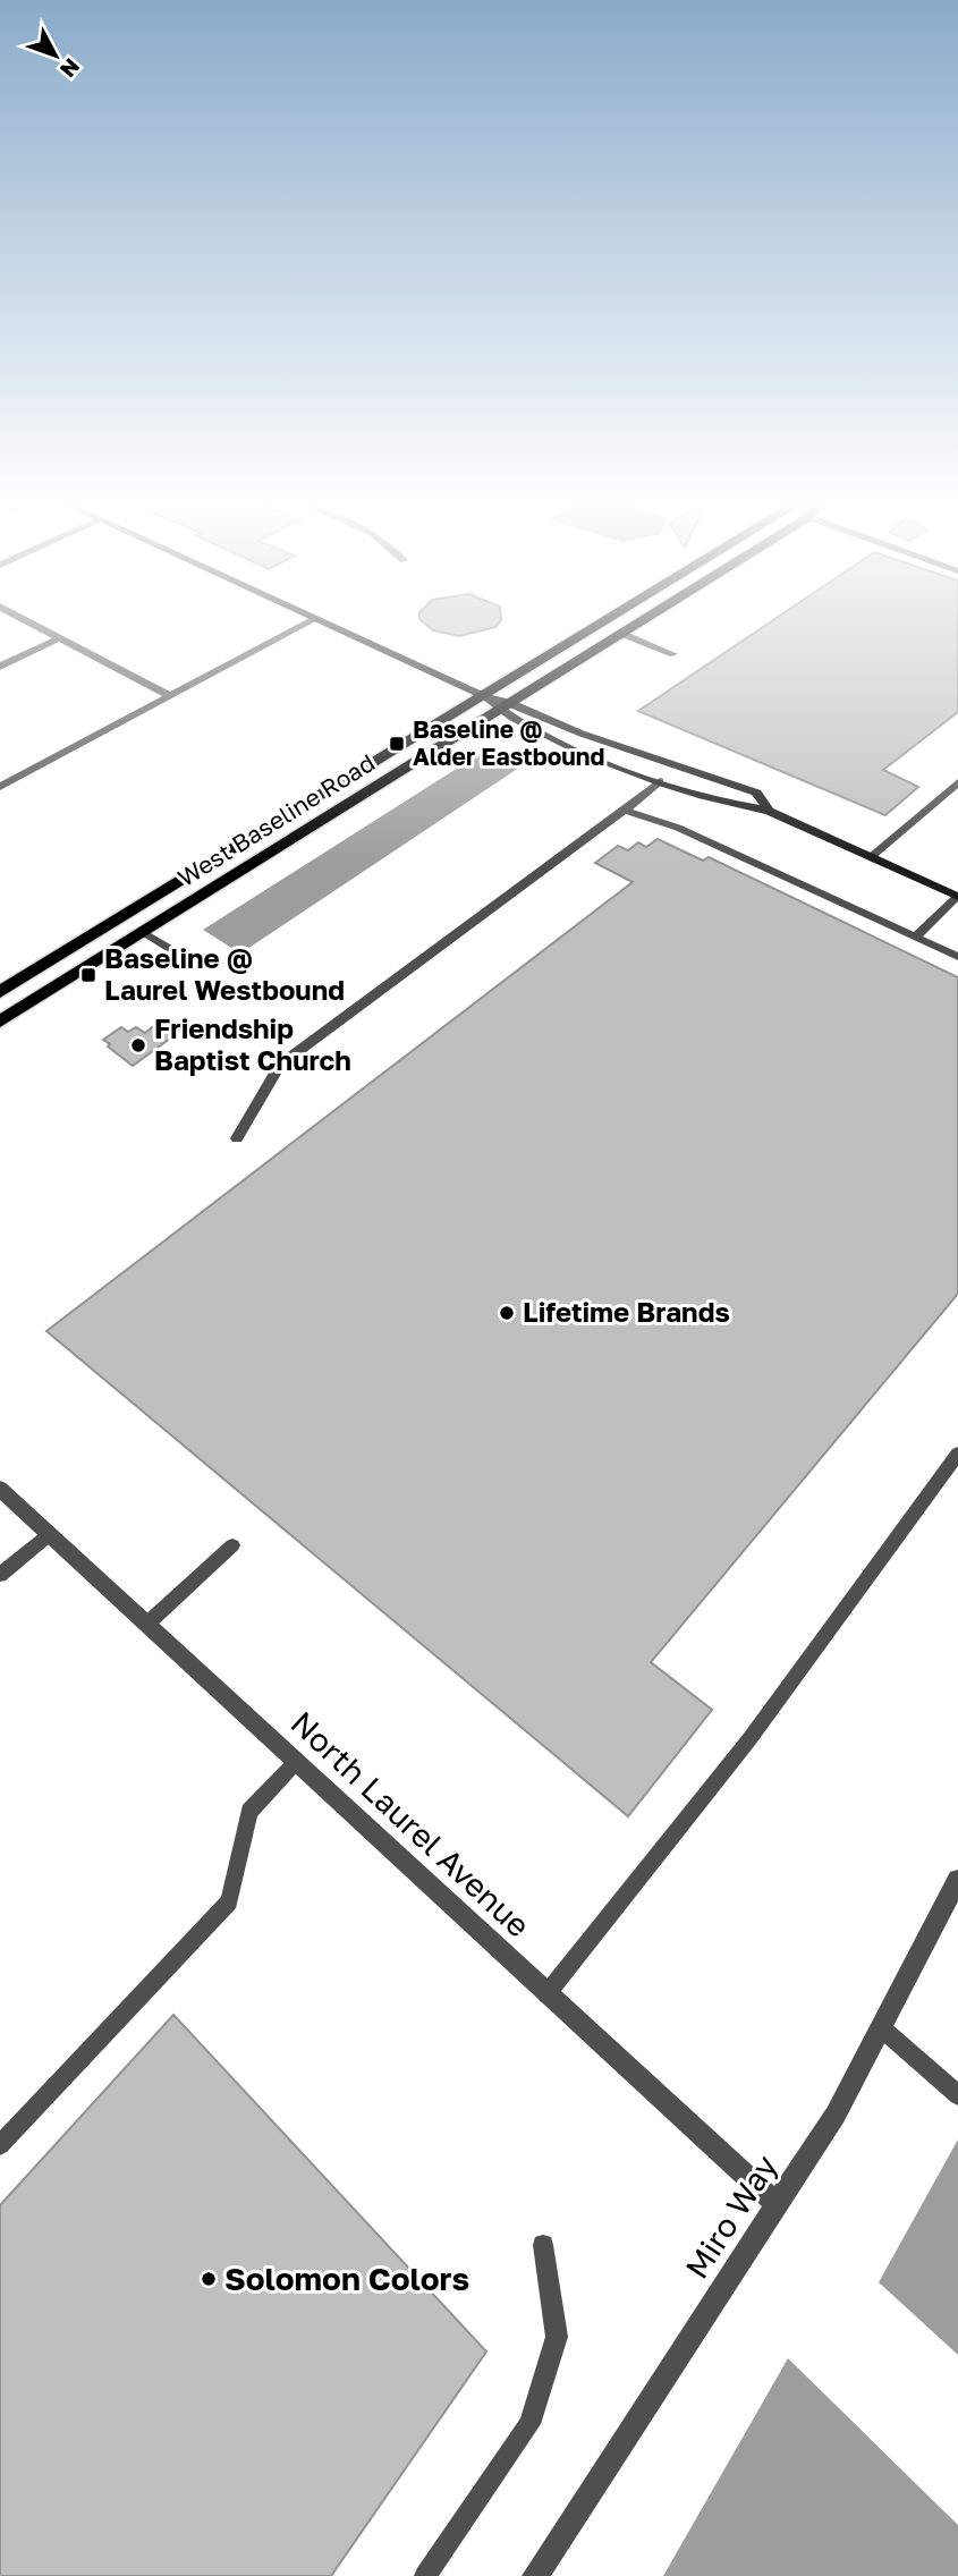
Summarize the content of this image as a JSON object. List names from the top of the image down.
{
  "streets": {
    "main road": ["West Baseline Road"],
    "street": ["North Laurel Avenue", "Miro Way"]
  },
  "crossings": [
    ["North Laurel Avenue", "Miro Way"]
  ],
  "places": {
    "transit": ["Baseline @ Alder Eastbound", "Baseline @ Laurel Westbound"],
    "other": ["Friendship Baptist Church", "Lifetime Brands", "Solomon Colors"]
  },
  "north": "bottom right"
}
